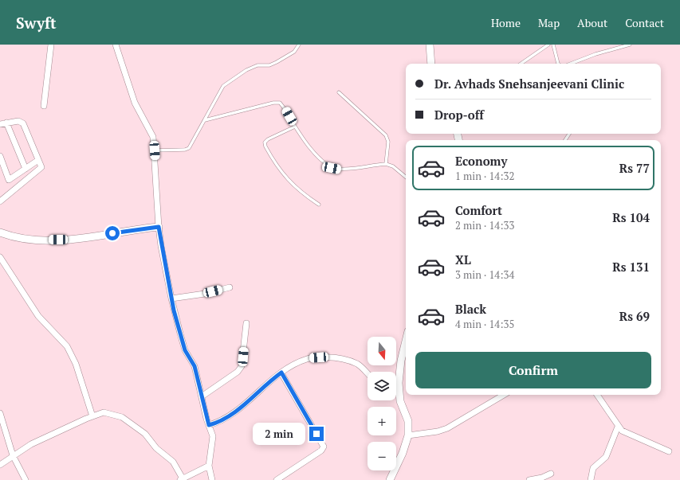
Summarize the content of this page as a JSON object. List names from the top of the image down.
{
  "north": "bottom",
  "page": {
    "header": "Swyft",
    "nav": [
      "Home",
      "Map",
      "About",
      "Contact"
    ],
    "banner": ["Dr. Avhads Snehsanjeevani Clinic", "Drop-off"],
    "list": [
      {
        "name": "Economy",
        "note": "1 min · 14:32",
        "value": "Rs 77"
      },
      {
        "name": "Comfort",
        "note": "2 min · 14:33",
        "value": "Rs 104"
      },
      {
        "name": "XL",
        "note": "3 min · 14:34",
        "value": "Rs 131"
      },
      {
        "name": "Black",
        "note": "4 min · 14:35",
        "value": "Rs 69"
      }
    ],
    "map_buttons": ["+", "−"],
    "buttons": "Confirm",
    "bubble": "2 min"
  }
}
